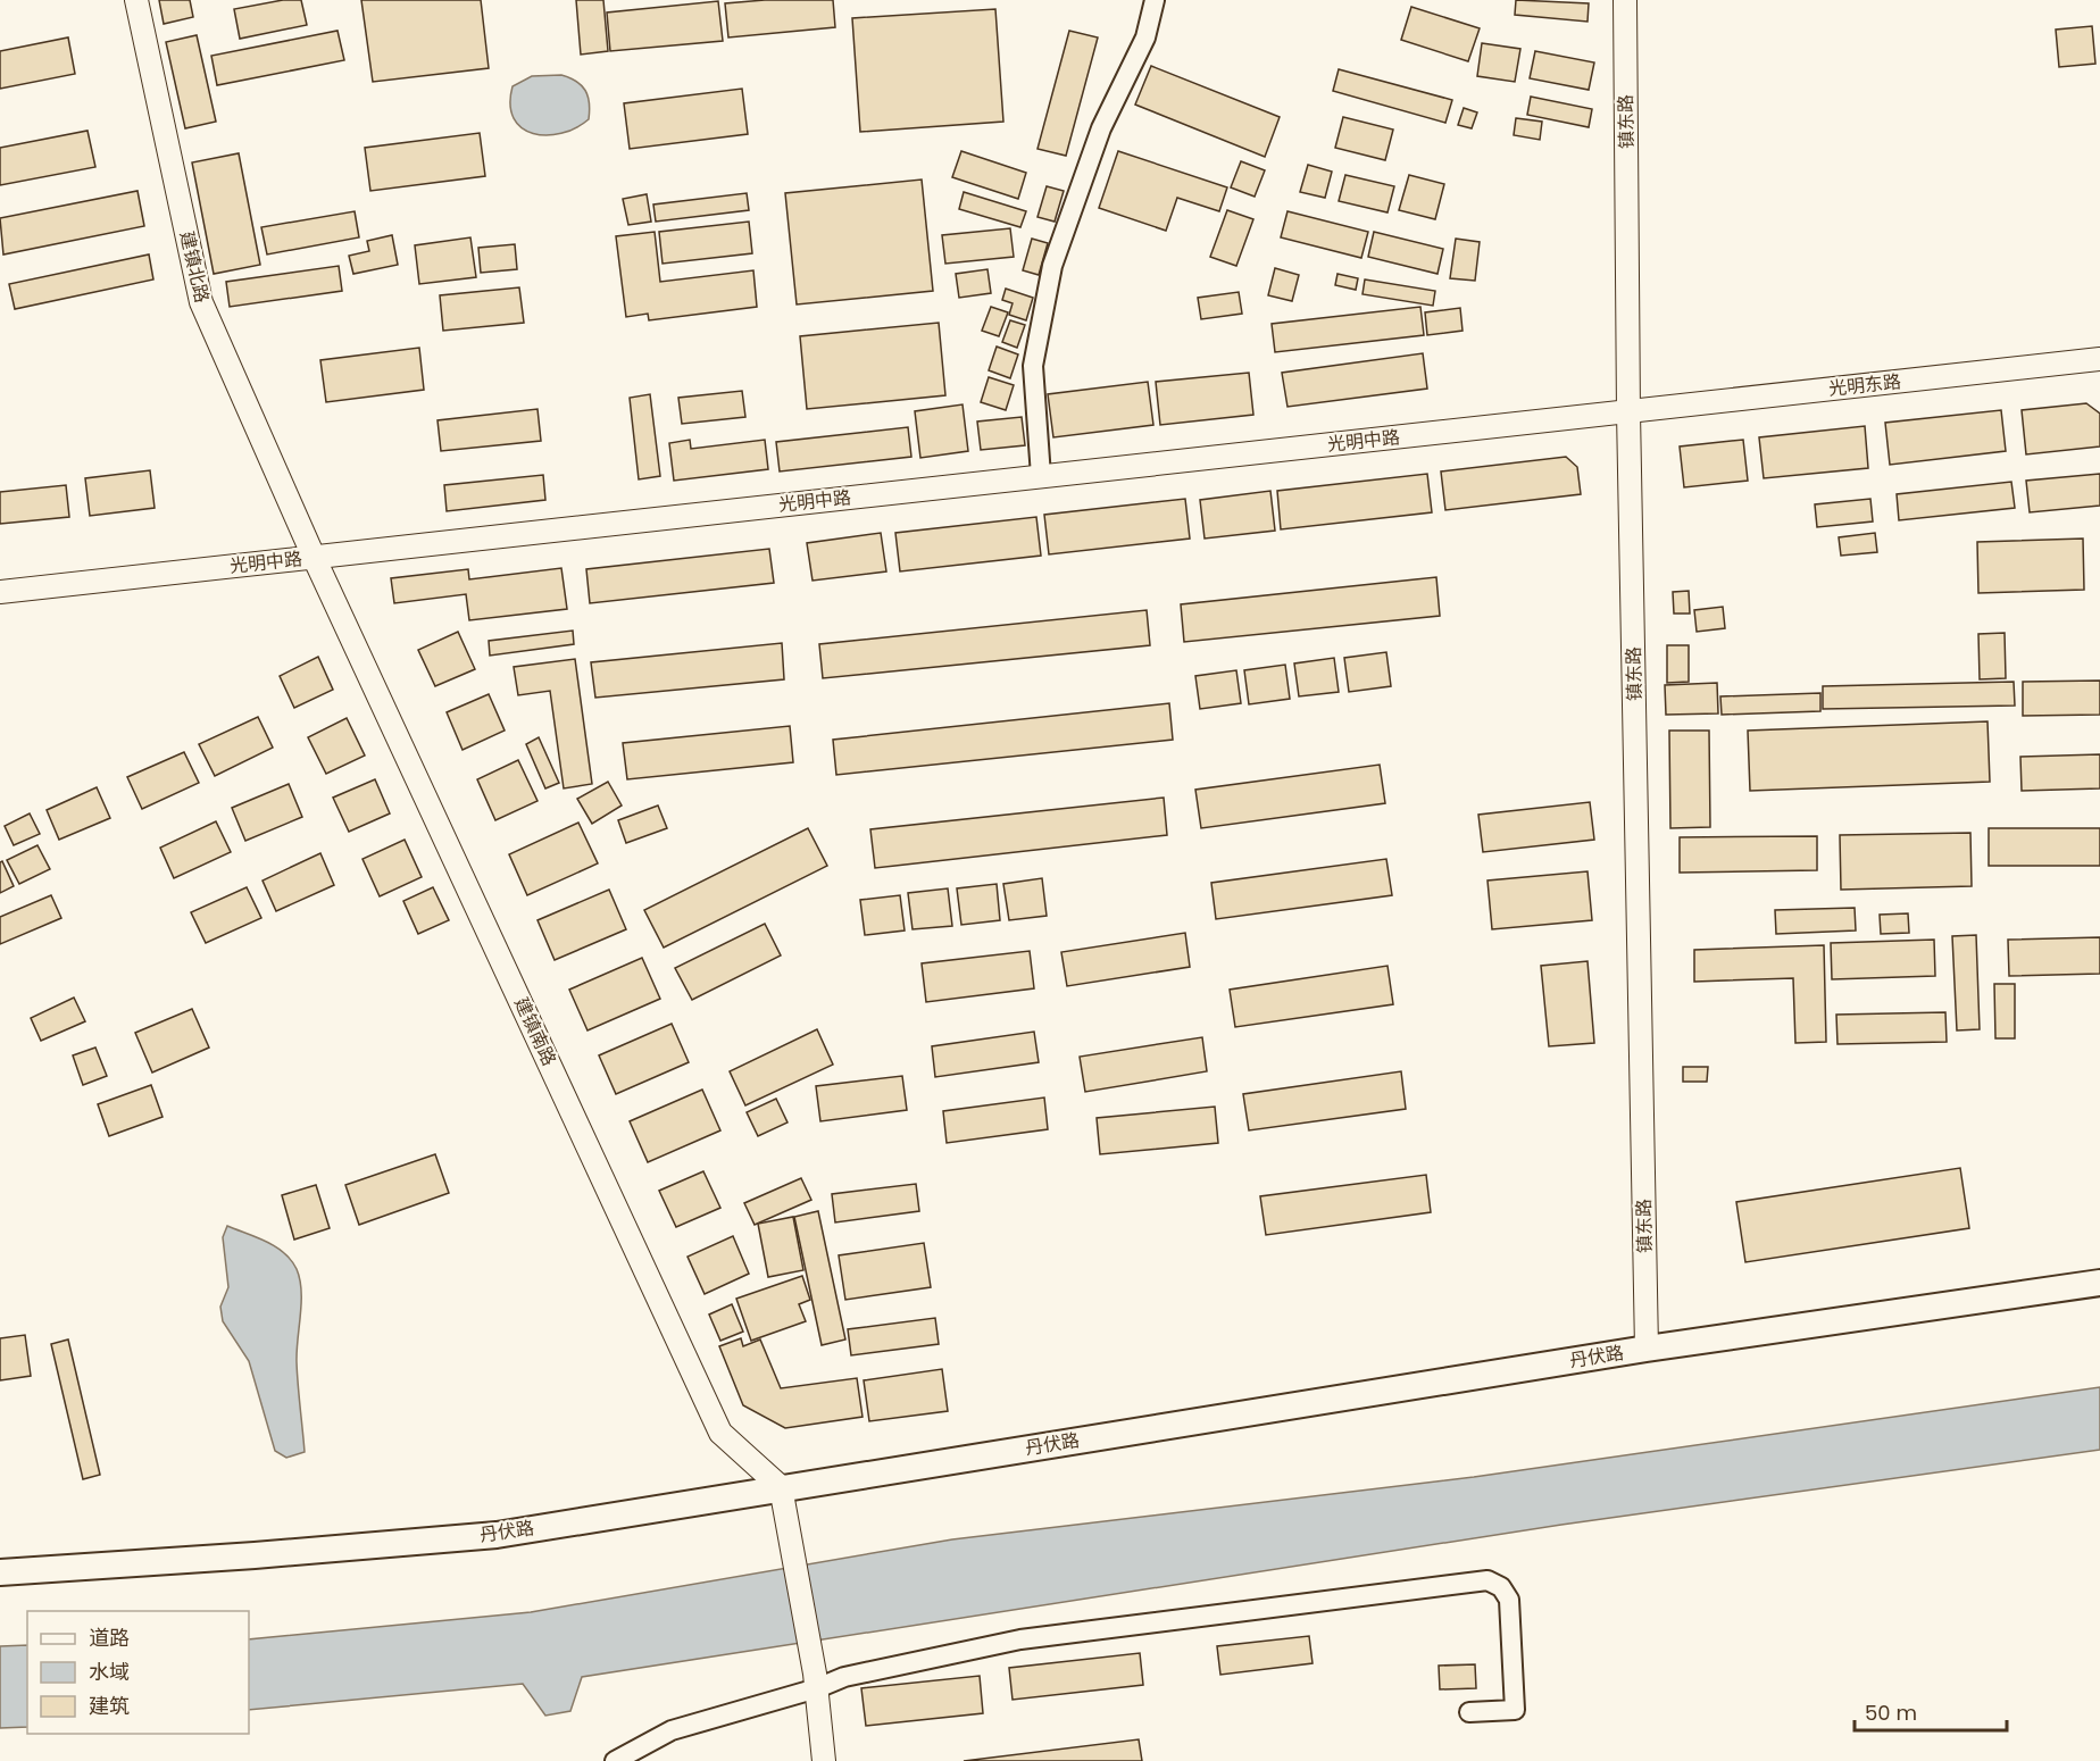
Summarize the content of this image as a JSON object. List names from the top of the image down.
{
  "streets": {
    "main road": ["丹伏路"],
    "street": [
      "镇东路",
      "建镇北路",
      "光明东路",
      "光明中路",
      "建镇南路"
    ]
  },
  "crossings": [
    ["镇东路", "光明东路"],
    ["镇东路", "光明中路"],
    ["镇东路", "丹伏路"],
    ["建镇北路", "光明中路"],
    ["建镇北路", "建镇南路"],
    ["光明东路", "光明中路"],
    ["光明中路", "建镇南路"],
    ["建镇南路", "丹伏路"]
  ],
  "legend": ["道路", "水域", "建筑"],
  "scale_bar": "50 m"
}
